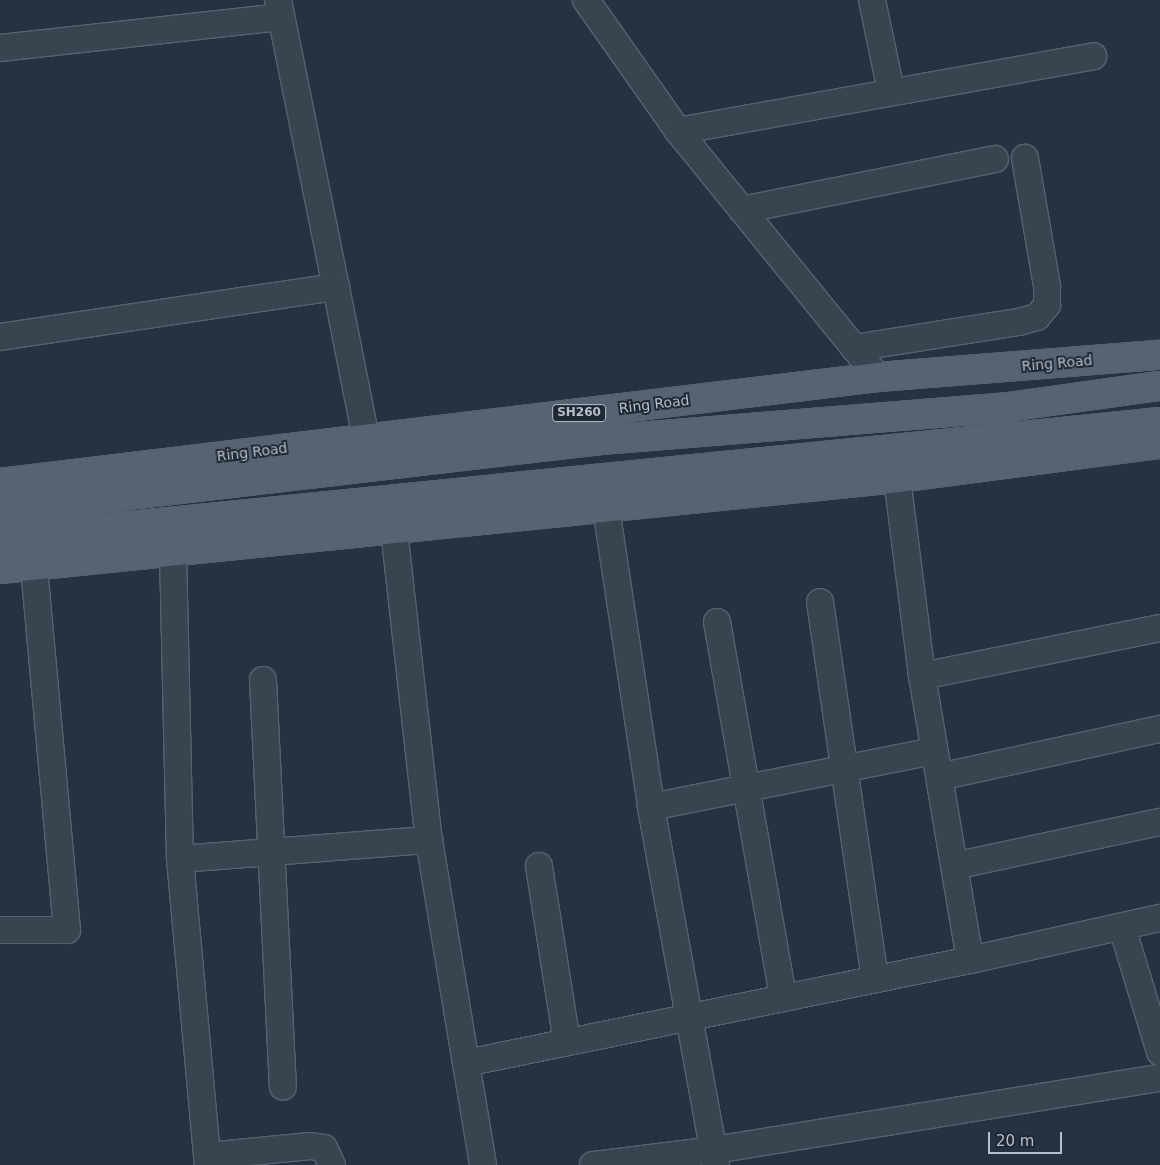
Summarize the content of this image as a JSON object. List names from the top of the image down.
{
  "streets": {
    "main road": ["Ring Road", "SH260"]
  },
  "scale_bar": "20 m"
}
